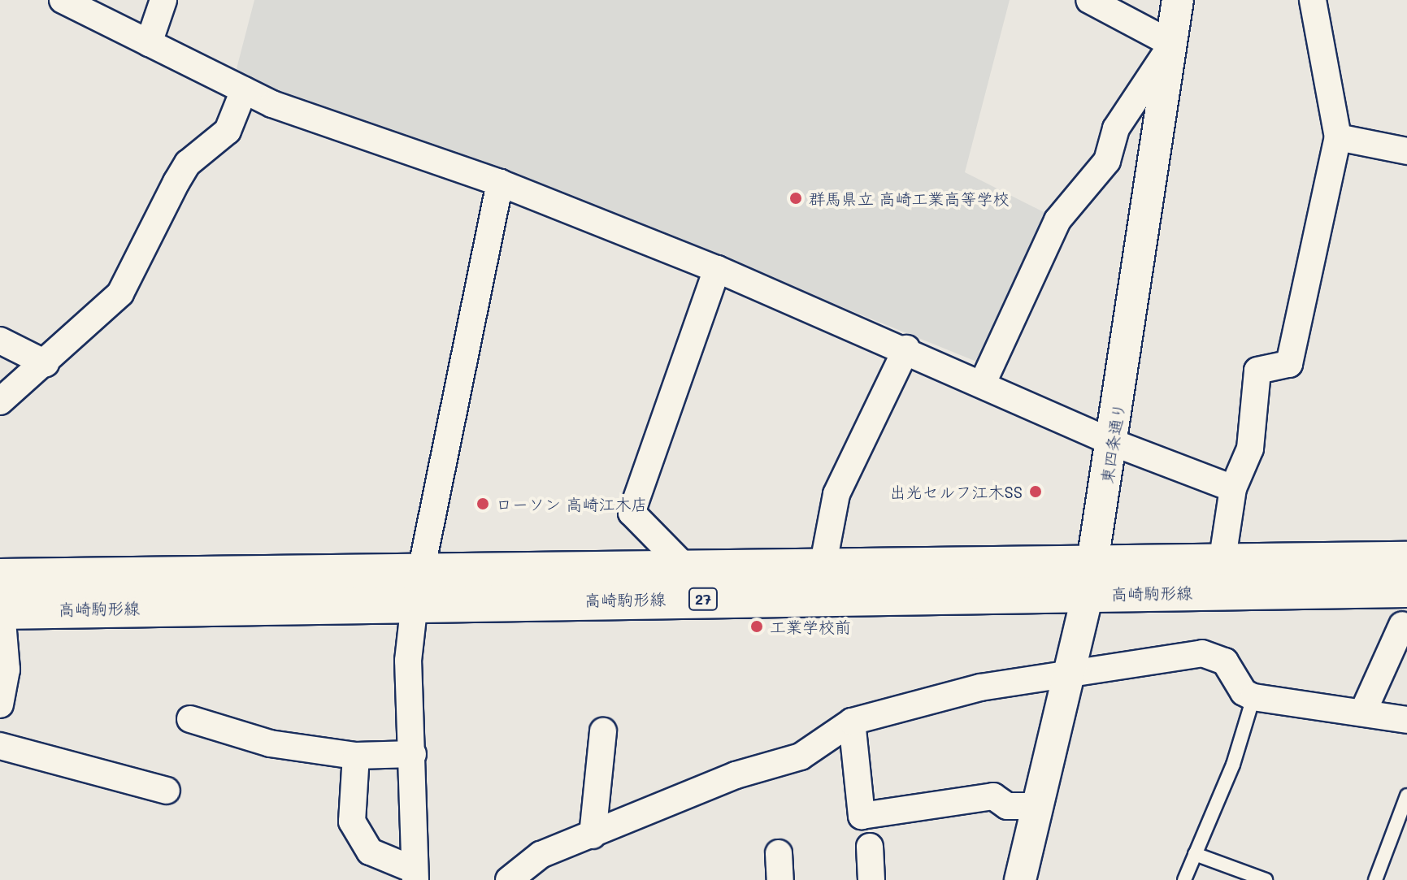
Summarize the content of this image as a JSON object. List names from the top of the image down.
{
  "streets": {
    "main road": ["高崎駒形線", "27"],
    "street": ["東四条通り"]
  },
  "crossings": [
    ["東四条通り", "高崎駒形線"]
  ],
  "places": [
    "群馬県立 高崎工業高等学校",
    "出光セルフ江木SS",
    "ローソン 高崎江木店",
    "工業学校前"
  ]
}
